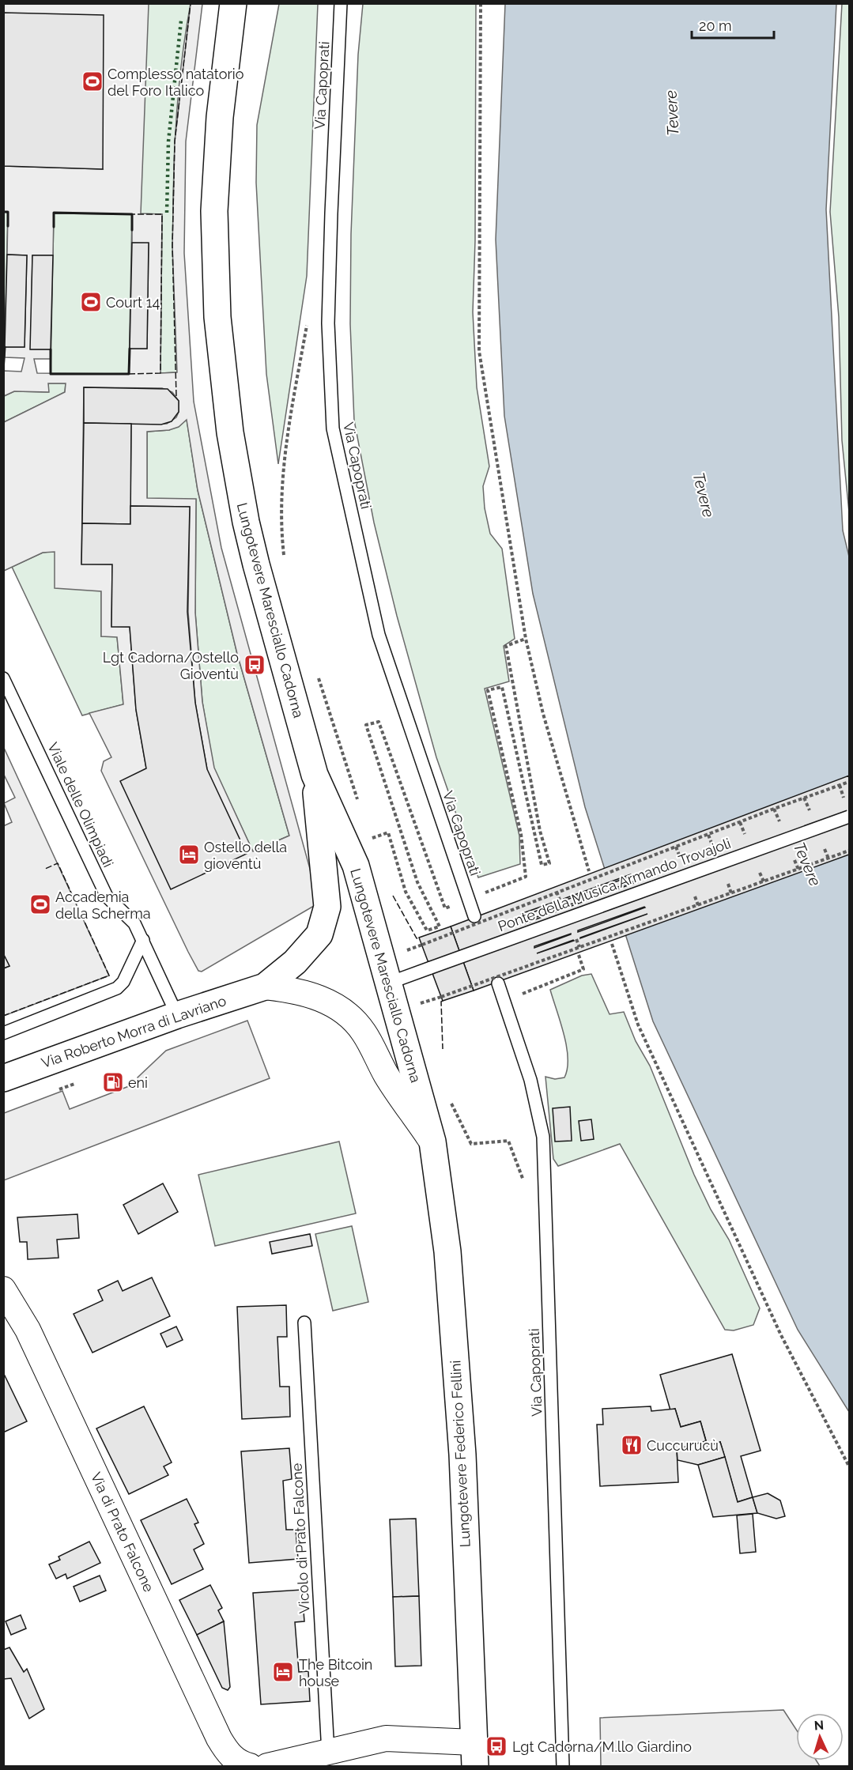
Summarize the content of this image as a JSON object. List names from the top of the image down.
{
  "streets": {
    "main road": ["Lungotevere Maresciallo Cadorna", "Via Roberto Morra di Lavriano", "Lungotevere Federico Fellini"],
    "street": ["Via di Prato Falcone"],
    "lane": [
      "Via Capoprati",
      "Viale delle Olimpiadi",
      "Ponte della Musica Armando Trovajoli",
      "Vicolo di Prato Falcone"
    ]
  },
  "crossings": [
    ["Lungotevere Maresciallo Cadorna", "Ponte della Musica Armando Trovajoli"],
    ["Lungotevere Maresciallo Cadorna", "Via Roberto Morra di Lavriano"],
    ["Lungotevere Maresciallo Cadorna", "Lungotevere Federico Fellini"],
    ["Viale delle Olimpiadi", "Via Roberto Morra di Lavriano"],
    ["Via Roberto Morra di Lavriano", "Lungotevere Federico Fellini"]
  ],
  "water": ["Tevere"],
  "places": {
    "sports": ["Complesso natatorio del Foro Italico", "Court 14", "Accademia della Scherma"],
    "bus stop": ["Lgt Cadorna/Ostello Gioventù", "Lgt Cadorna/M.llo Giardino"],
    "hotel": ["Ostello della gioventù", "The Bitcoin house"],
    "fuel station": ["eni"],
    "restaurant": ["Cuccurucù"]
  },
  "scale_bar": "20 m",
  "north": "top"
}
